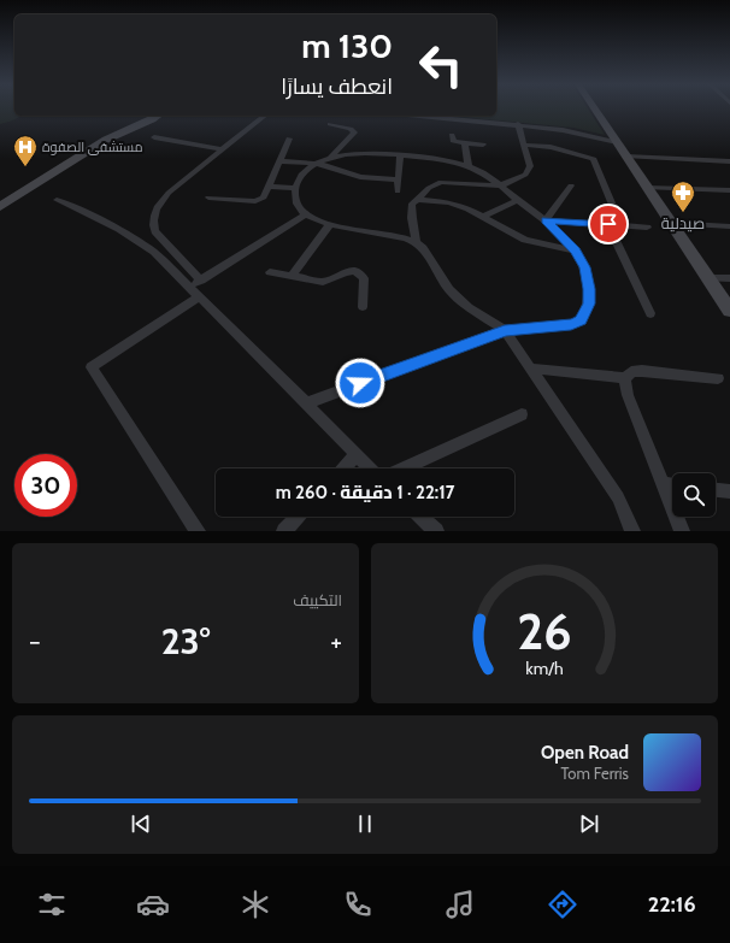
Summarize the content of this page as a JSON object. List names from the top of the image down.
{
  "places": {
    "hospital": ["مستشفى الصفوة"],
    "pharmacy": ["صيدلية"]
  },
  "page": {
    "turn": ["130 m", "انعطف يسارًا"],
    "limit": "30",
    "trip": "22:17 · 1 دقيقة · 260 m",
    "tile": "التكييف",
    "heat": ["−", "23°", "+"],
    "song": ["Open Road", "Tom Ferris"],
    "tabs": "22:16",
    "gauge": ["26", "km/h"]
  }
}
